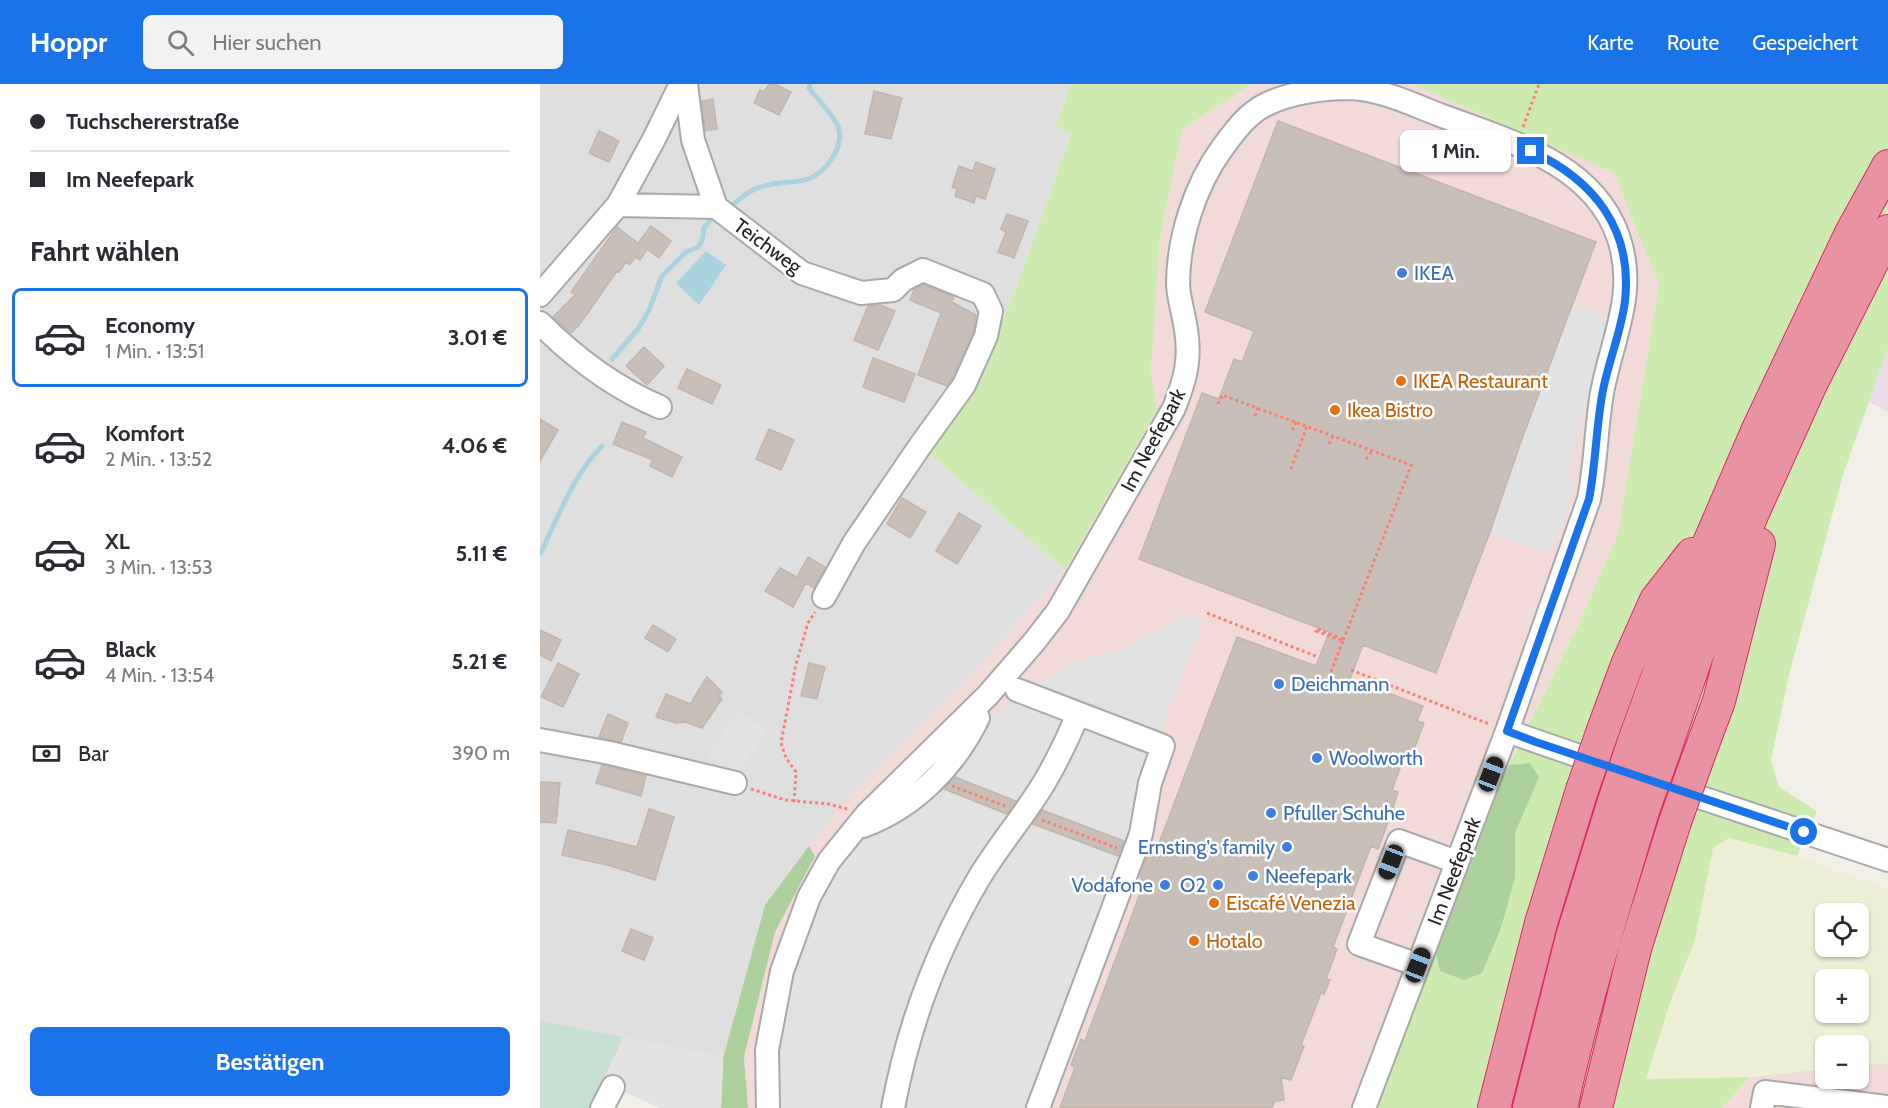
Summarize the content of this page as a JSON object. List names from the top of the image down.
{
  "streets": {
    "street": ["Teichweg", "Im Neefepark"]
  },
  "places": [
    "IKEA",
    "IKEA Restaurant",
    "Ikea Bistro",
    "Deichmann",
    "Woolworth",
    "Pfuller Schuhe",
    "Ernsting's family",
    "Neefepark",
    "Vodafone",
    "O2",
    "Eiscafé Venezia",
    "Hotalo"
  ],
  "page": {
    "header": "Hoppr",
    "search": "Hier suchen",
    "nav": ["Karte", "Route", "Gespeichert"],
    "banner": ["Tuchschererstraße", "Im Neefepark"],
    "bubble": "1 Min.",
    "heading": "Fahrt wählen",
    "list": [
      {
        "name": "Economy",
        "note": "1 Min. · 13:51",
        "value": "3.01 €"
      },
      {
        "name": "Komfort",
        "note": "2 Min. · 13:52",
        "value": "4.06 €"
      },
      {
        "name": "XL",
        "note": "3 Min. · 13:53",
        "value": "5.11 €"
      },
      {
        "name": "Black",
        "note": "4 Min. · 13:54",
        "value": "5.21 €"
      }
    ],
    "pay": ["Bar", "390 m"],
    "map_buttons": ["+", "−"],
    "buttons": "Bestätigen"
  }
}
